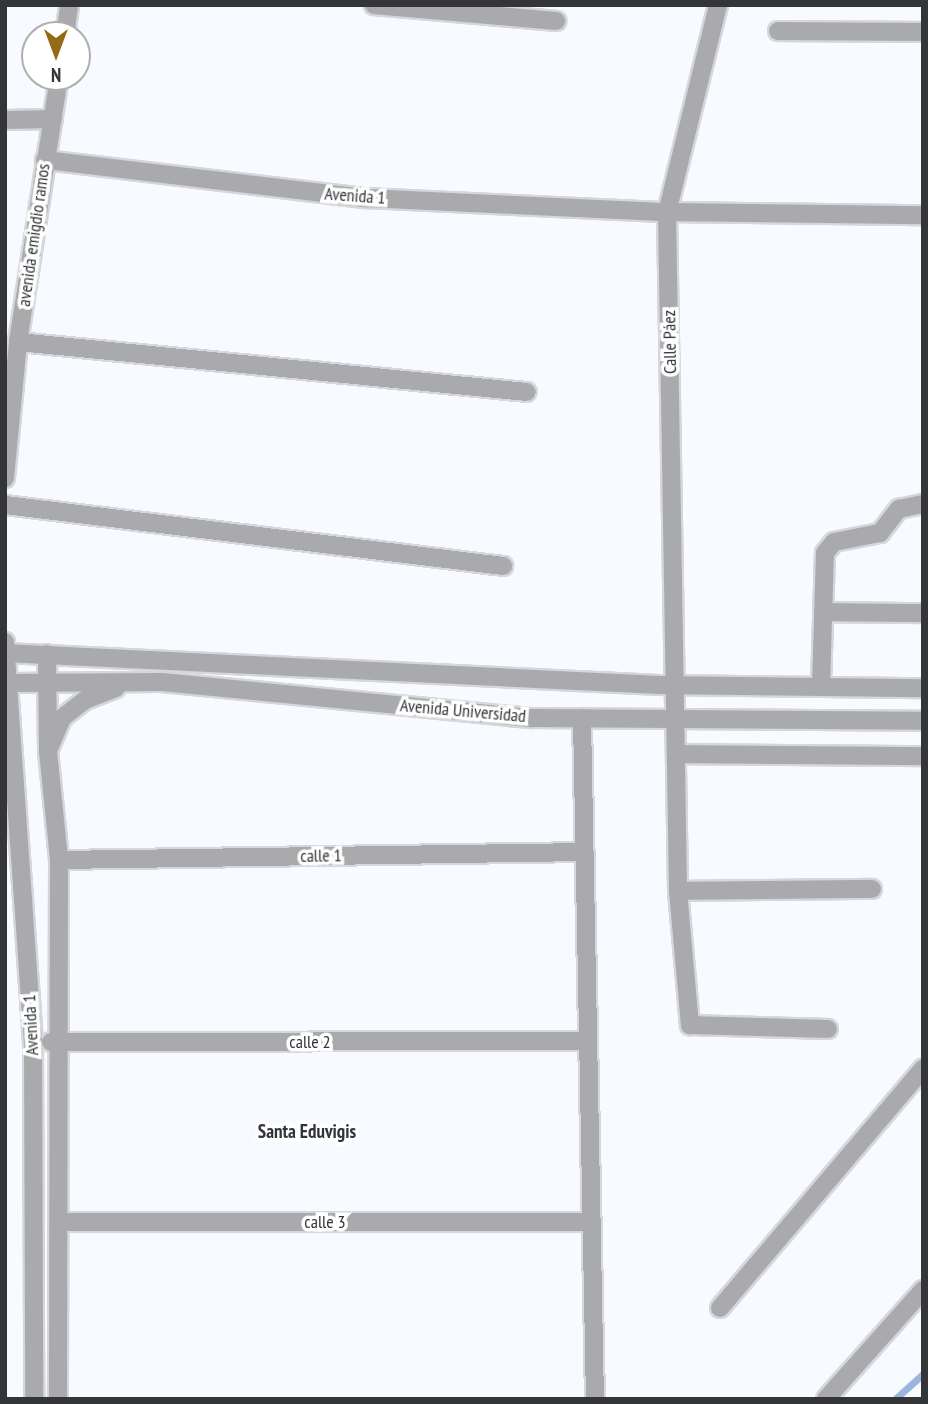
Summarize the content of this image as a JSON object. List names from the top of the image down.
{
  "streets": {
    "street": [
      "Avenida 1",
      "avenida emigdio ramos",
      "Calle Páez",
      "Avenida Universidad",
      "calle 1",
      "calle 2",
      "calle 3"
    ]
  },
  "crossings": [
    ["Avenida 1", "avenida emigdio ramos"],
    ["Avenida 1", "Calle Páez"],
    ["Avenida 1", "Avenida Universidad"],
    ["Avenida 1", "calle 1"],
    ["Avenida 1", "calle 2"],
    ["Avenida 1", "calle 3"],
    ["Calle Páez", "Avenida Universidad"]
  ],
  "districts": ["Santa Eduvigis"],
  "north": "bottom"
}
